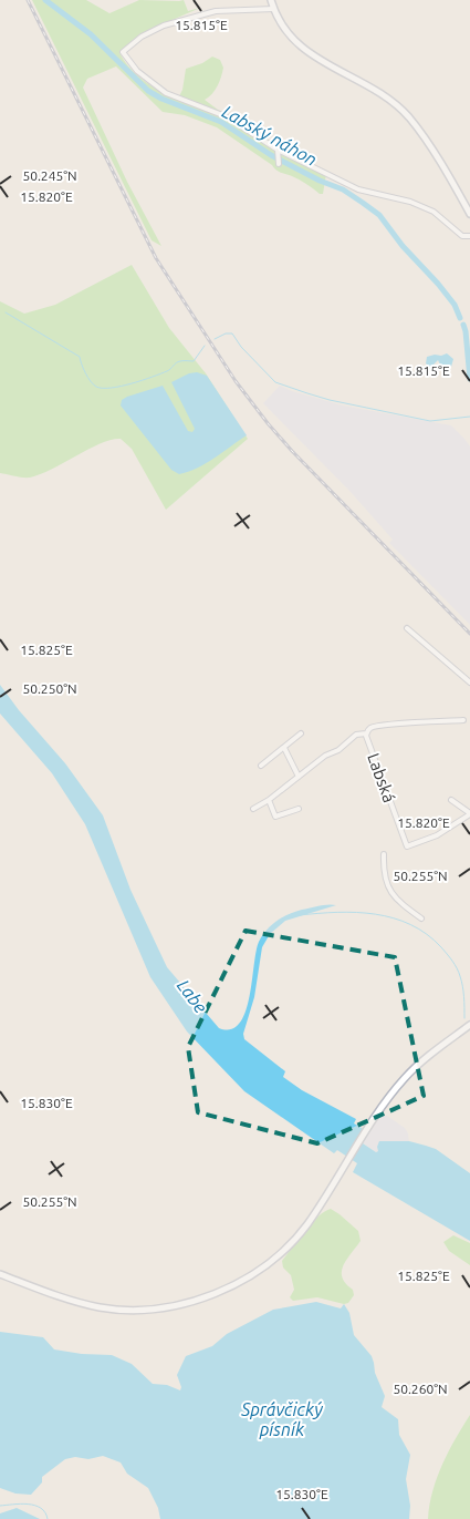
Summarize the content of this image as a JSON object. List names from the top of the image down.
{
  "streets": {
    "street": ["Labská"]
  },
  "water": ["Labský náhon", "Labe", "Správčický písník"],
  "coordinates": [
    "15.815°E",
    "50.245°N",
    "15.820°E",
    "15.825°E",
    "50.250°N",
    "50.255°N",
    "15.830°E",
    "50.260°N"
  ]
}
